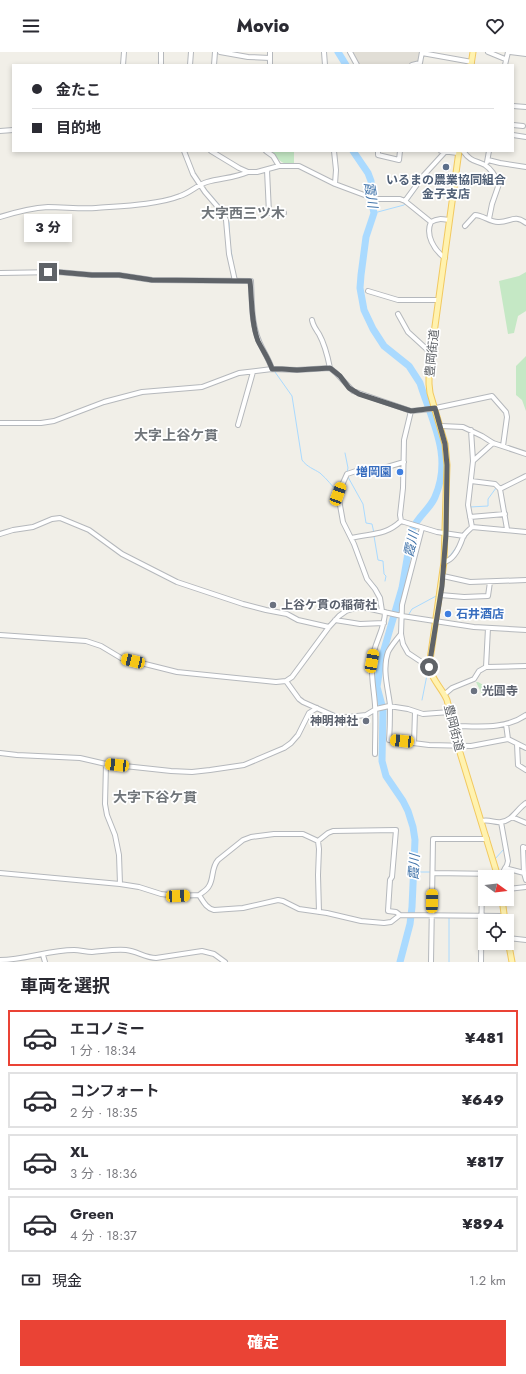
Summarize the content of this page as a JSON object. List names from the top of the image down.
{
  "streets": {
    "main road": ["豊岡街道"]
  },
  "districts": ["大字西三ツ木", "大字上谷ケ貫", "大字下谷ケ貫"],
  "water": ["霞川"],
  "places": [
    "いるまの農業協同組合 金子支店",
    "増岡園",
    "上谷ケ貫の稲荷社",
    "石井酒店",
    "光圓寺",
    "神明神社"
  ],
  "north": "right",
  "page": {
    "header": "Movio",
    "banner": ["金たこ", "目的地"],
    "bubble": "3 分",
    "heading": "車両を選択",
    "list": [
      {
        "name": "エコノミー",
        "note": "1 分 · 18:34",
        "value": "¥481"
      },
      {
        "name": "コンフォート",
        "note": "2 分 · 18:35",
        "value": "¥649"
      },
      {
        "name": "XL",
        "note": "3 分 · 18:36",
        "value": "¥817"
      },
      {
        "name": "Green",
        "note": "4 分 · 18:37",
        "value": "¥894"
      }
    ],
    "pay": ["現金", "1.2 km"],
    "buttons": "確定"
  }
}
